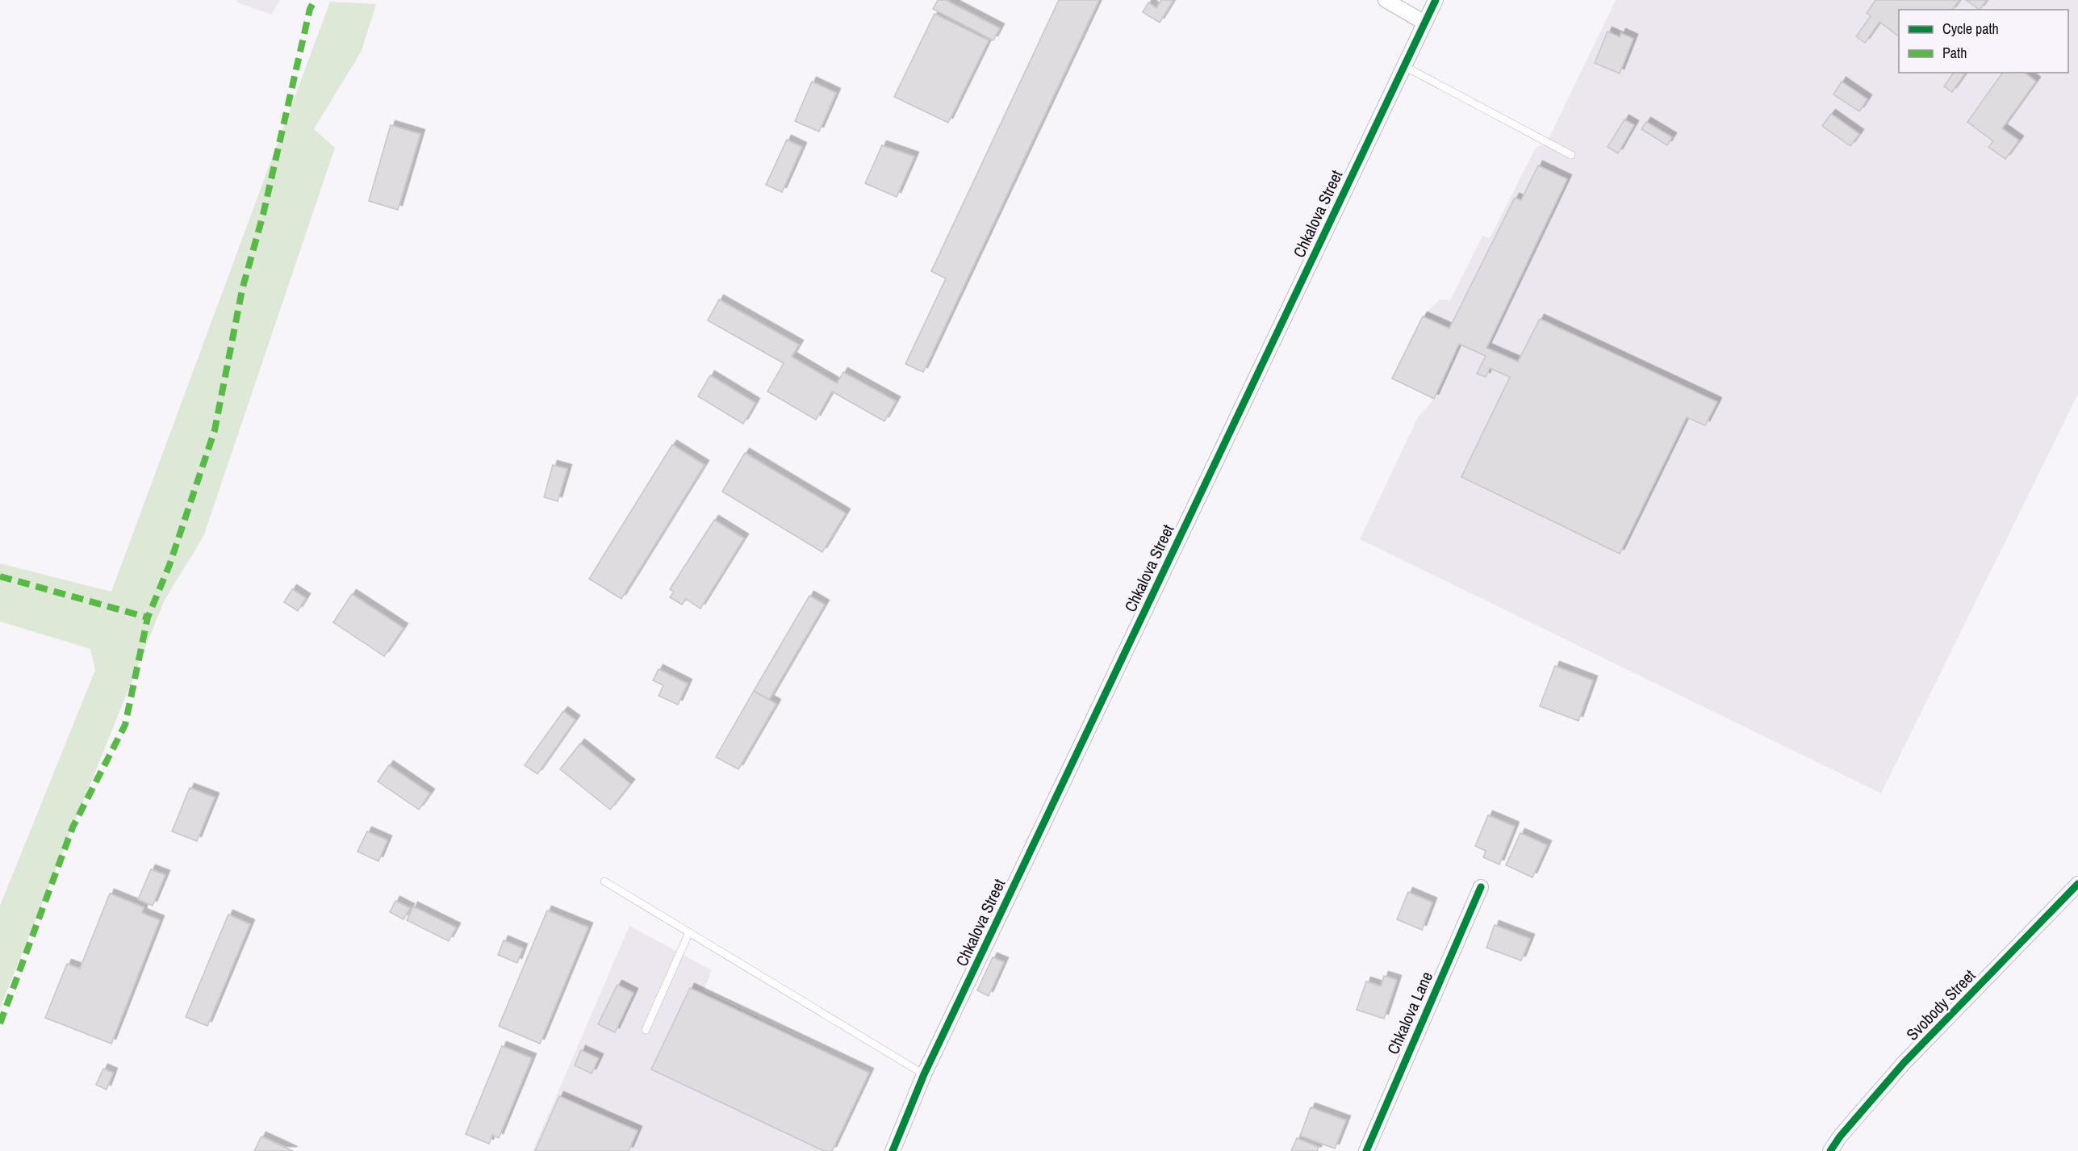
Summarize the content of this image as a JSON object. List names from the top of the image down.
{
  "streets": {
    "street": ["Chkalova Street", "Svobody Street", "Chkalova Lane"]
  },
  "legend": ["Cycle path", "Path"]
}
